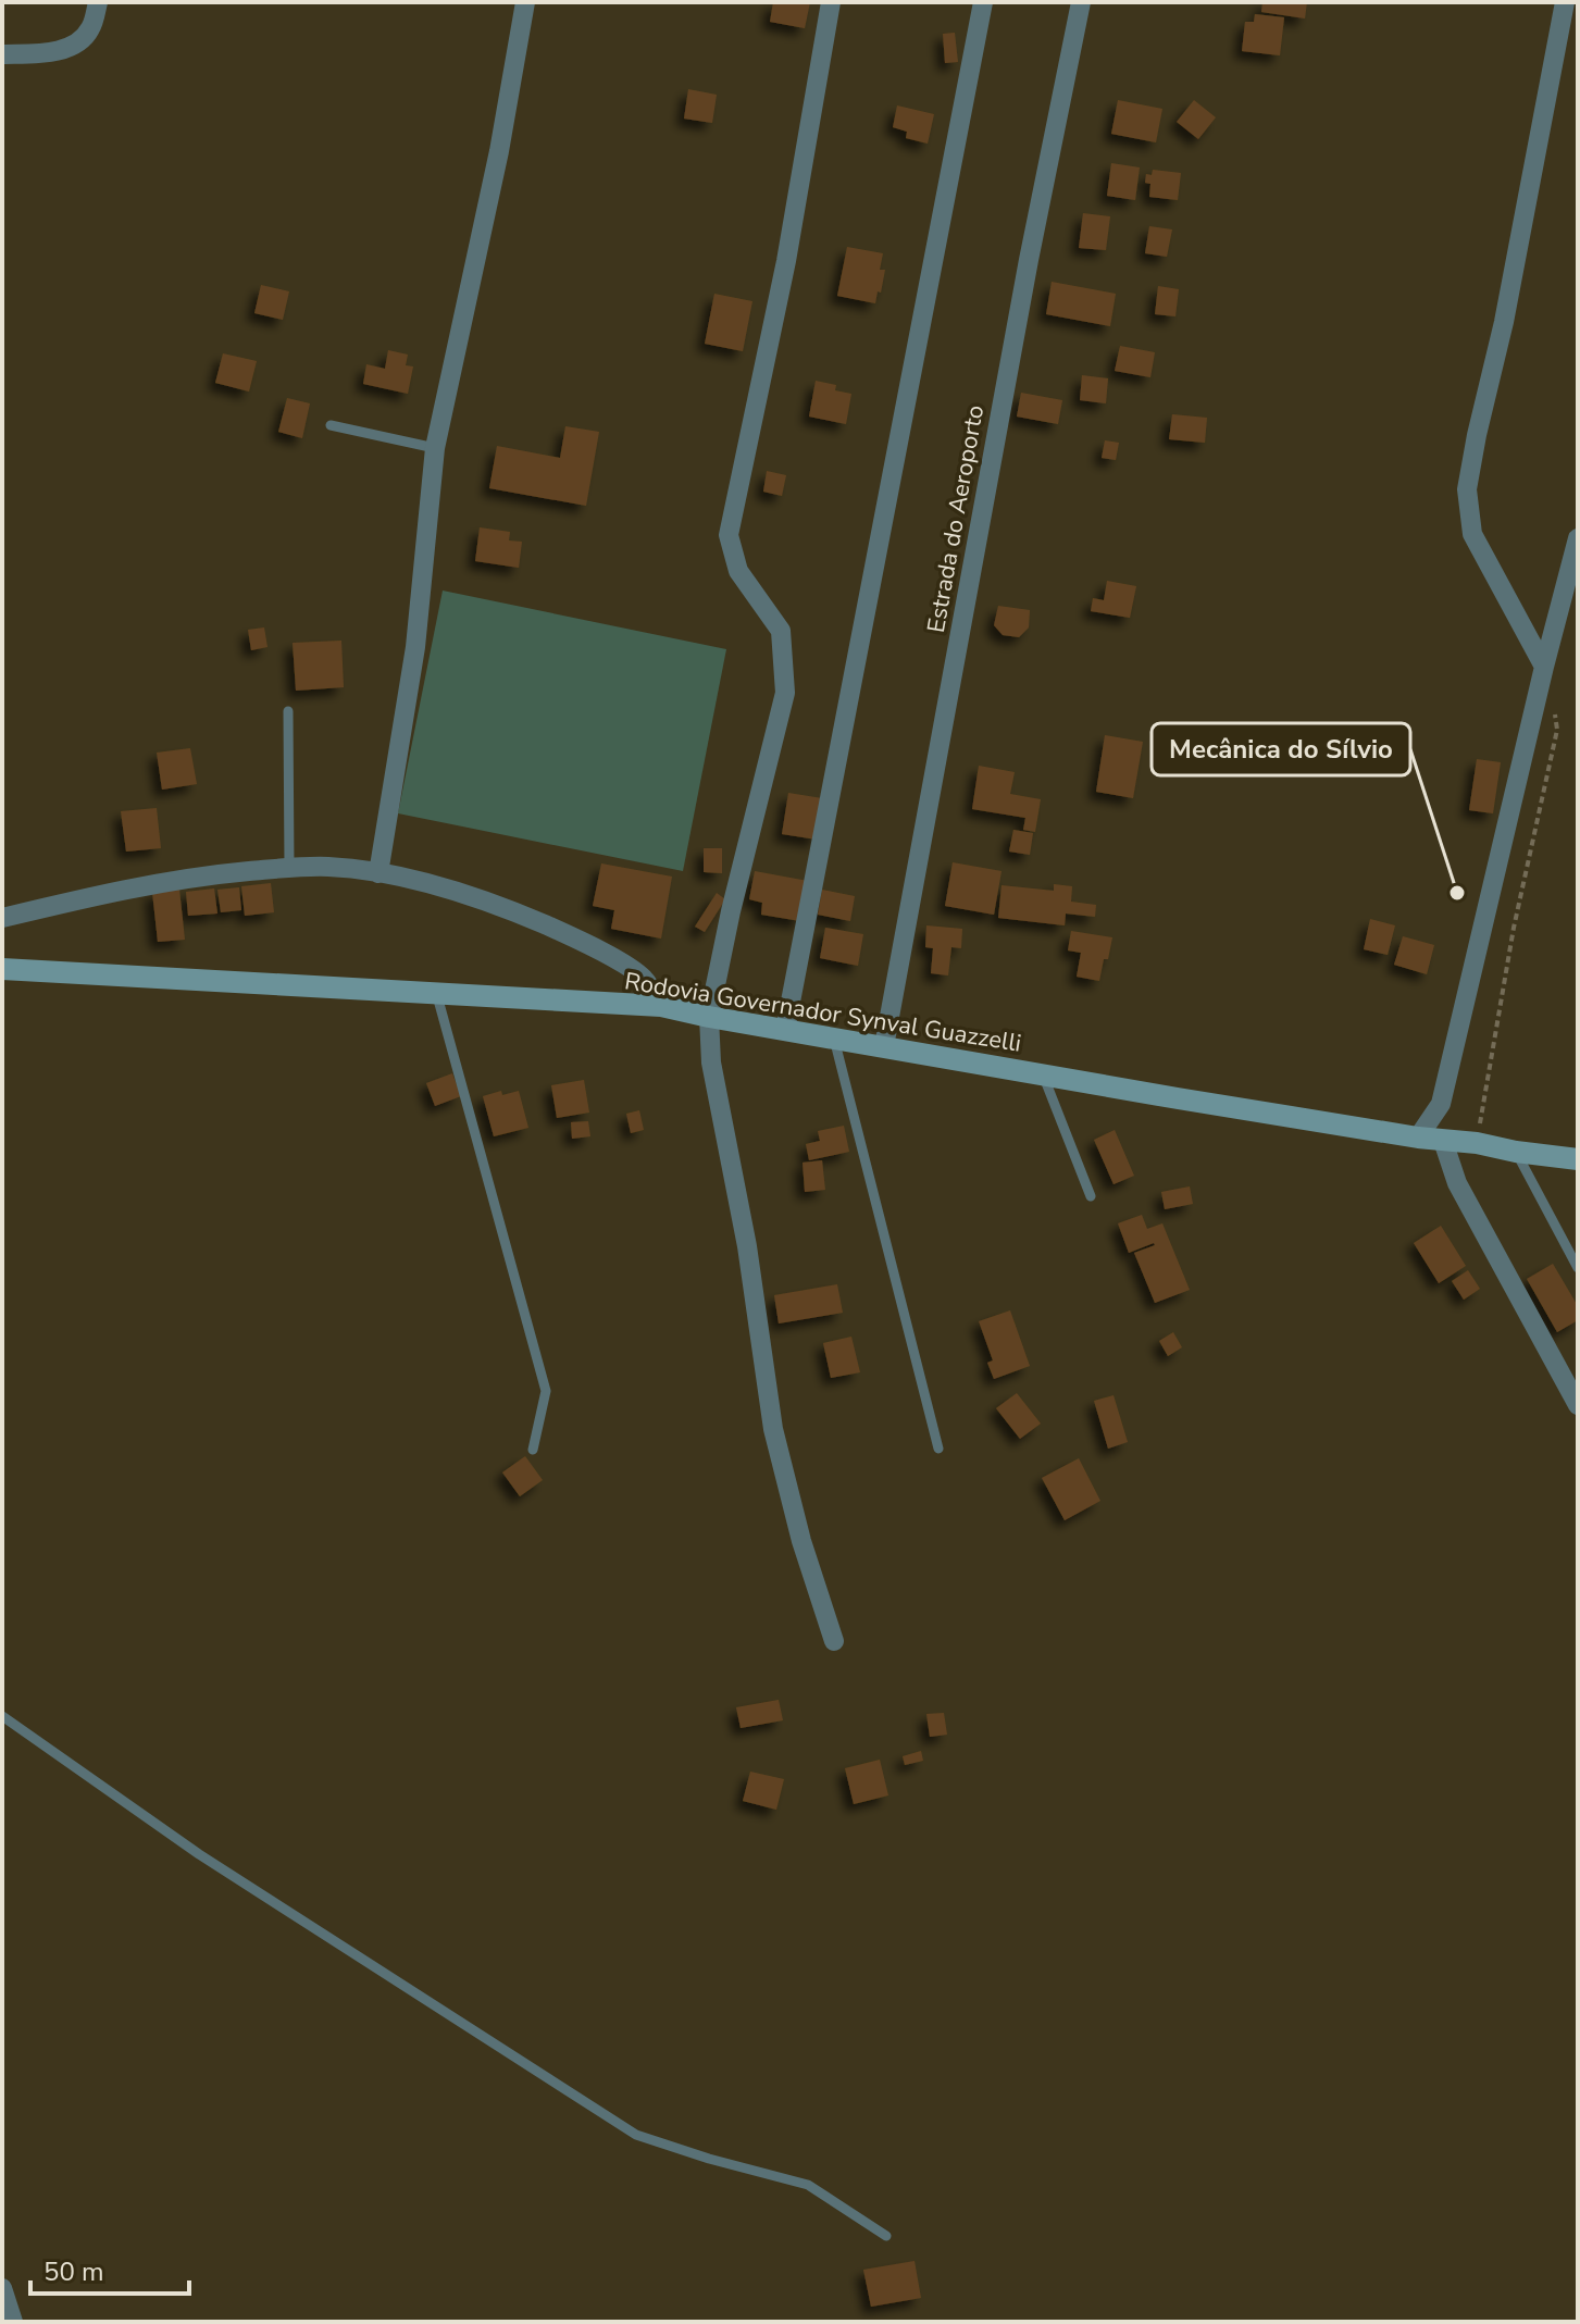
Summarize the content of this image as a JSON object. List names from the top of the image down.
{
  "streets": {
    "main road": ["Rodovia Governador Synval Guazzelli"],
    "street": ["Estrada do Aeroporto"]
  },
  "crossings": [
    ["Estrada do Aeroporto", "Rodovia Governador Synval Guazzelli"]
  ],
  "places": ["Mecânica do Sílvio"],
  "scale_bar": "50 m"
}
